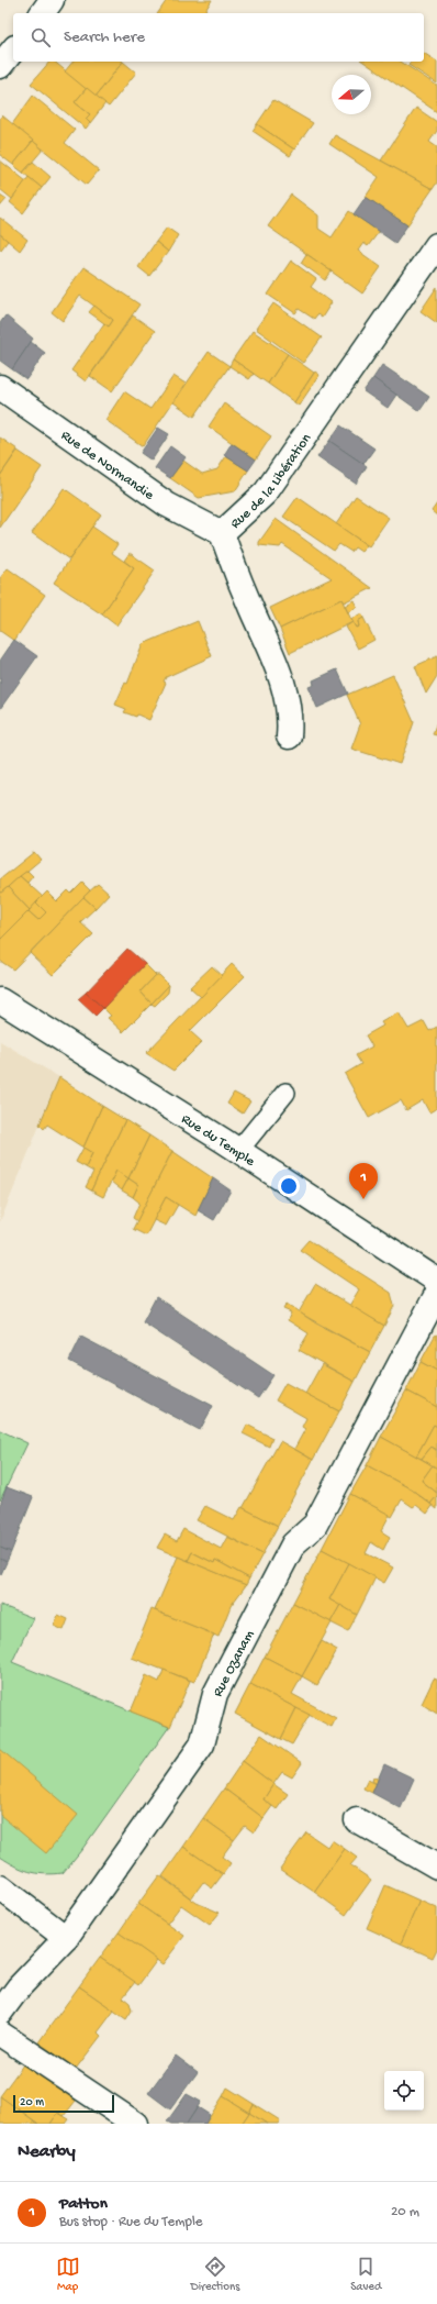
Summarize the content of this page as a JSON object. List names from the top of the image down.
{
  "streets": {
    "street": [
      "Rue de Normandie",
      "Rue de la Libération",
      "Rue du Temple",
      "Rue Ozanam"
    ]
  },
  "crossings": [
    ["Rue de Normandie", "Rue de la Libération"]
  ],
  "scale_bar": "20 m",
  "north": "left",
  "page": {
    "search": "Search here",
    "pins": "1",
    "scale": "20 m",
    "heading": "Nearby",
    "list": [
      {
        "mark": "1",
        "name": "Patton",
        "note": "Bus stop · Rue du Temple",
        "value": "20 m"
      }
    ],
    "nav": ["Map", "Directions", "Saved"]
  }
}
